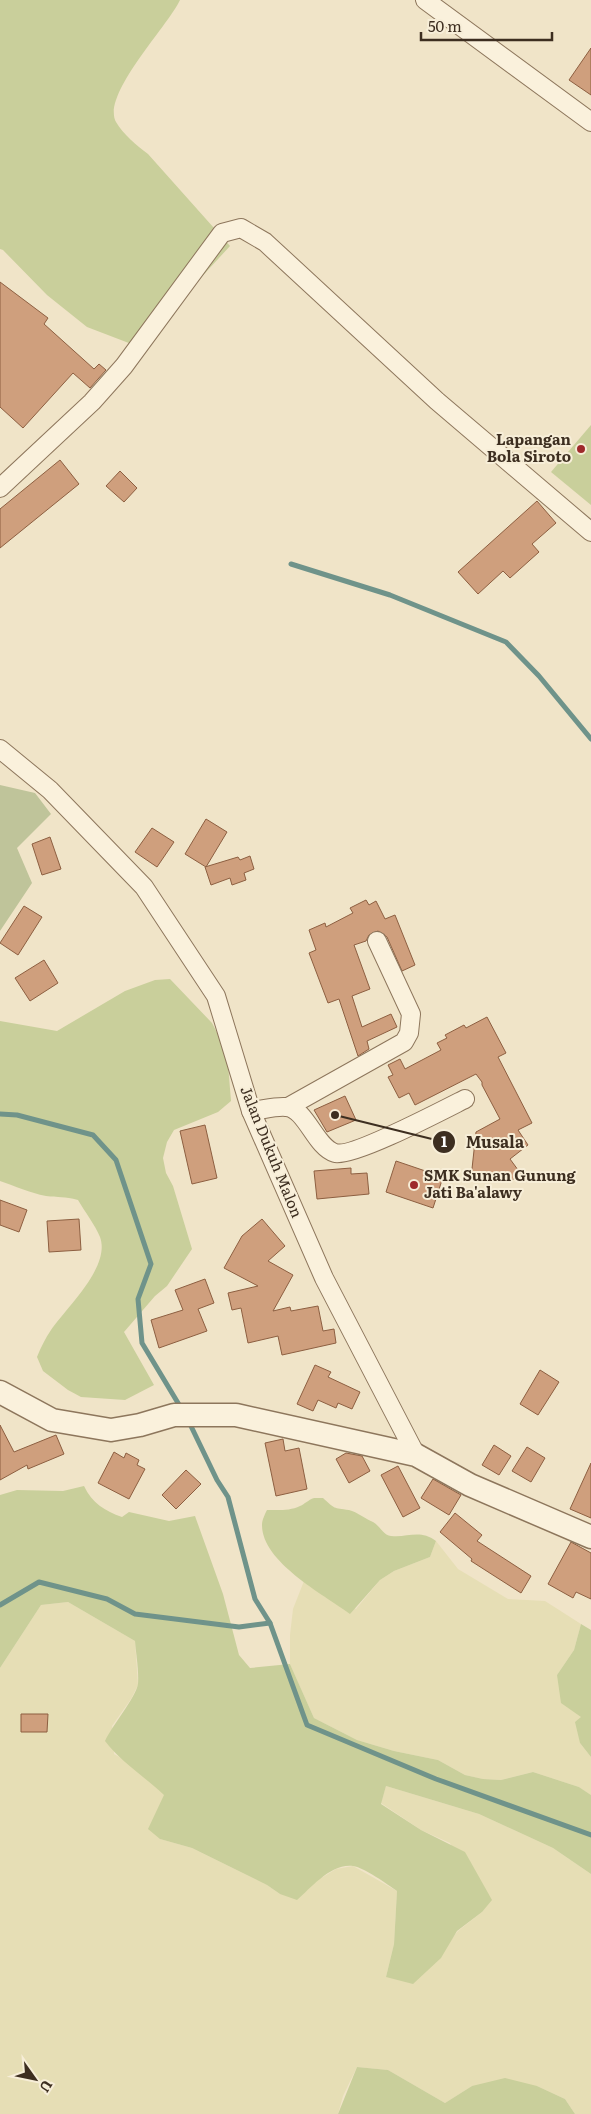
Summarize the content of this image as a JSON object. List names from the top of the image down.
{
  "streets": {
    "street": ["Jalan Dukuh Malon"]
  },
  "places": ["Lapangan Bola Siroto", "Musala", "SMK Sunan Gunung Jati Ba'alawy"],
  "scale_bar": "50 m",
  "north": "bottom right"
}
